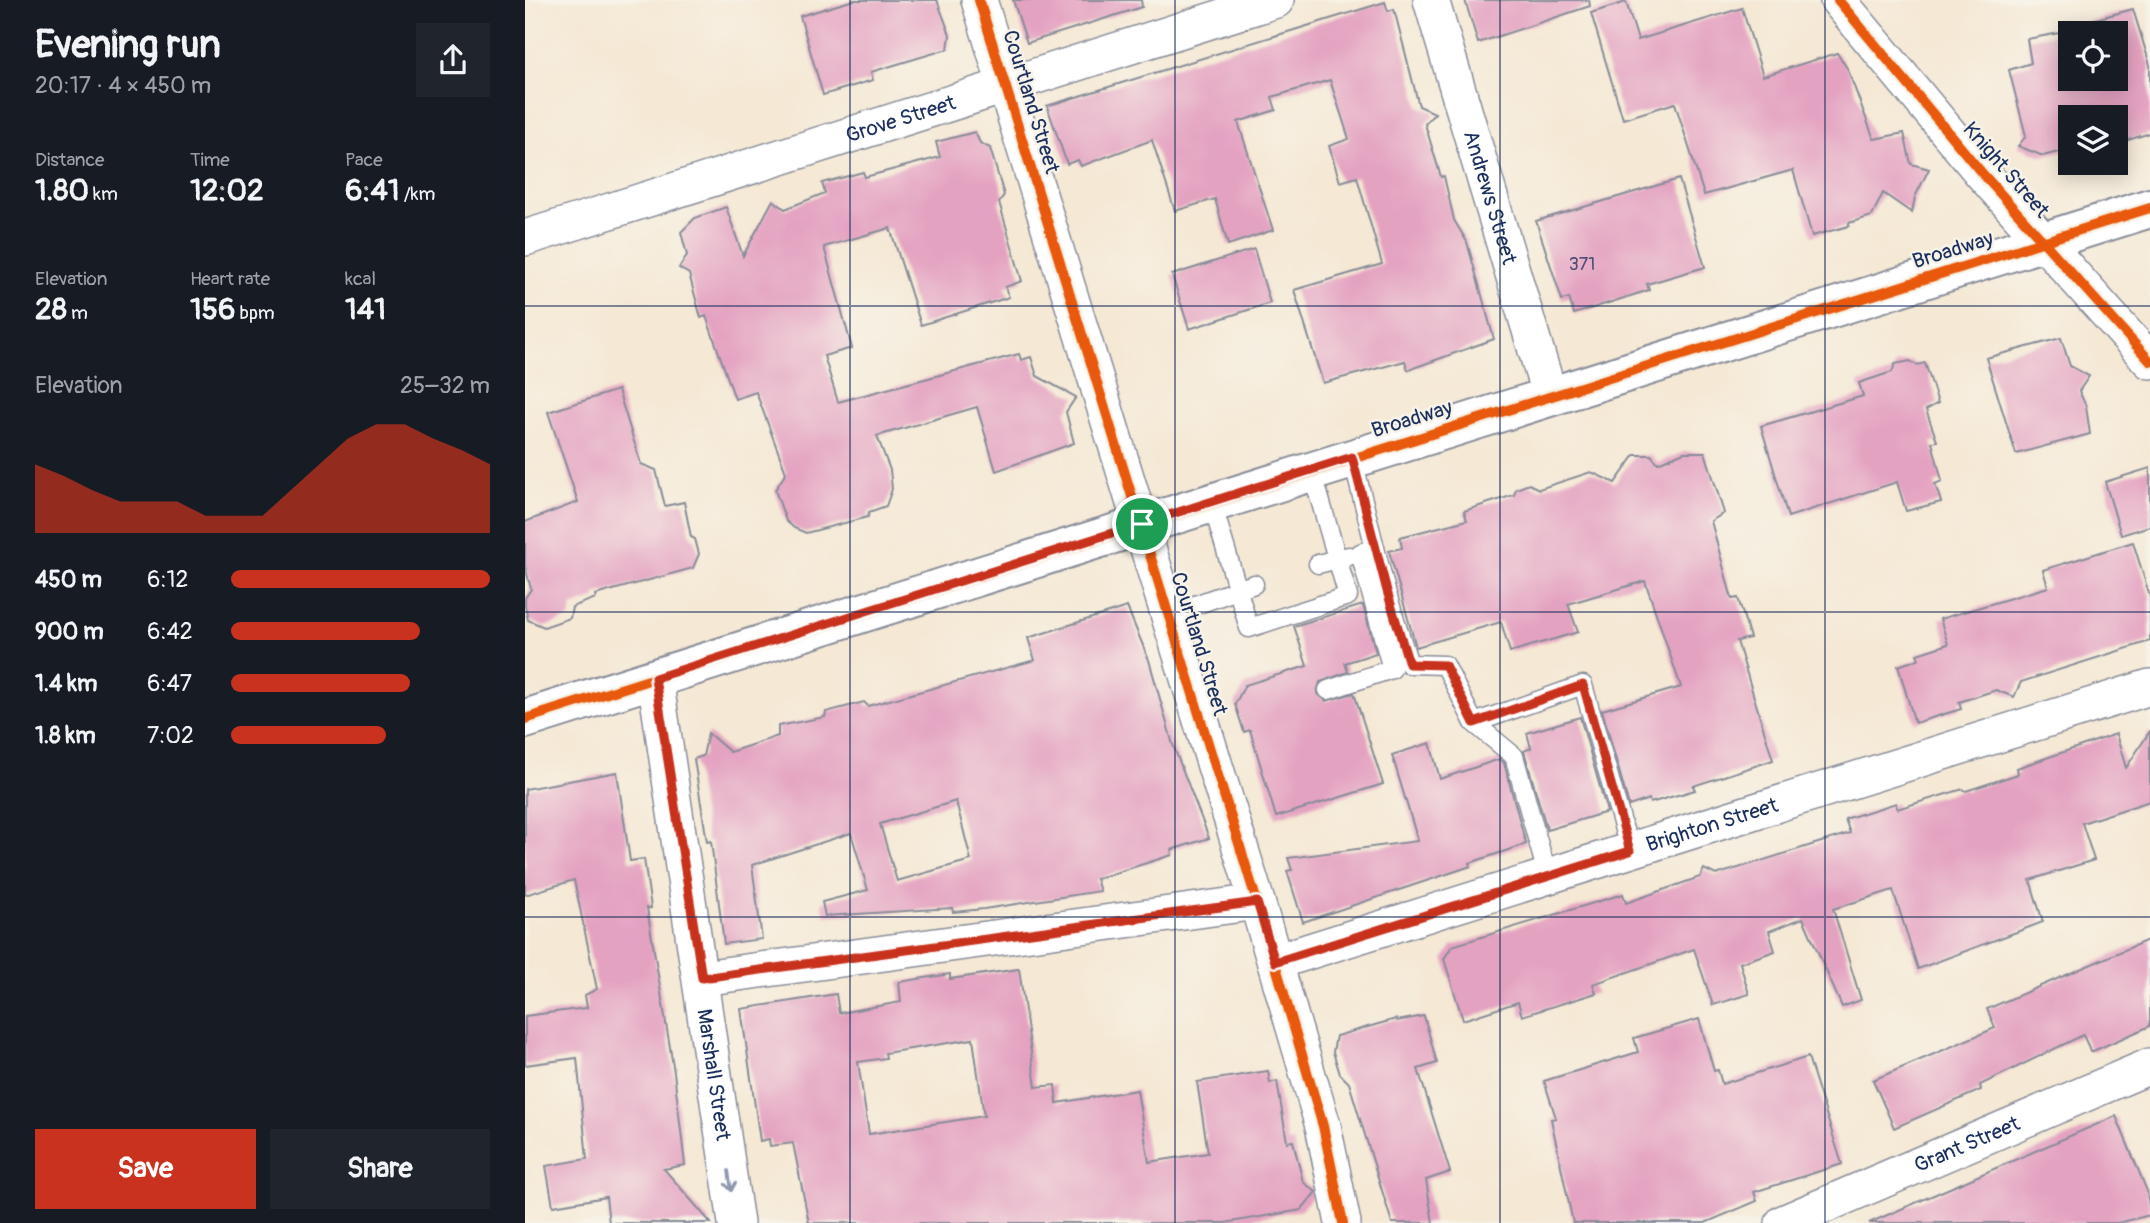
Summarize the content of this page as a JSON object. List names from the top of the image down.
{
  "streets": {
    "main road": ["Broadway"],
    "street": [
      "Courtland Street",
      "Grove Street",
      "Knight Street",
      "Andrews Street",
      "Brighton Street",
      "Marshall Street",
      "Grant Street"
    ]
  },
  "crossings": [
    ["Courtland Street", "Grove Street"],
    ["Courtland Street", "Broadway"],
    ["Courtland Street", "Brighton Street"],
    ["Knight Street", "Broadway"],
    ["Andrews Street", "Broadway"],
    ["Broadway", "Marshall Street"]
  ],
  "one_way": ["Marshall Street"],
  "house_numbers": ["371"],
  "page": {
    "heading": ["Evening run", "20:17 · 4 × 450 m"],
    "stats": [
      ["Distance", "1.80 km"],
      ["Time", "12:02"],
      ["Pace", "6:41 /km"],
      ["Elevation", "28 m"],
      ["Heart rate", "156 bpm"],
      ["kcal", "141"]
    ],
    "chart": ["Elevation", "25–32 m"],
    "list": [
      {
        "name": "450 m",
        "note": "6:12"
      },
      {
        "name": "900 m",
        "note": "6:42"
      },
      {
        "name": "1.4 km",
        "note": "6:47"
      },
      {
        "name": "1.8 km",
        "note": "7:02"
      }
    ],
    "buttons": ["Save", "Share"]
  }
}
